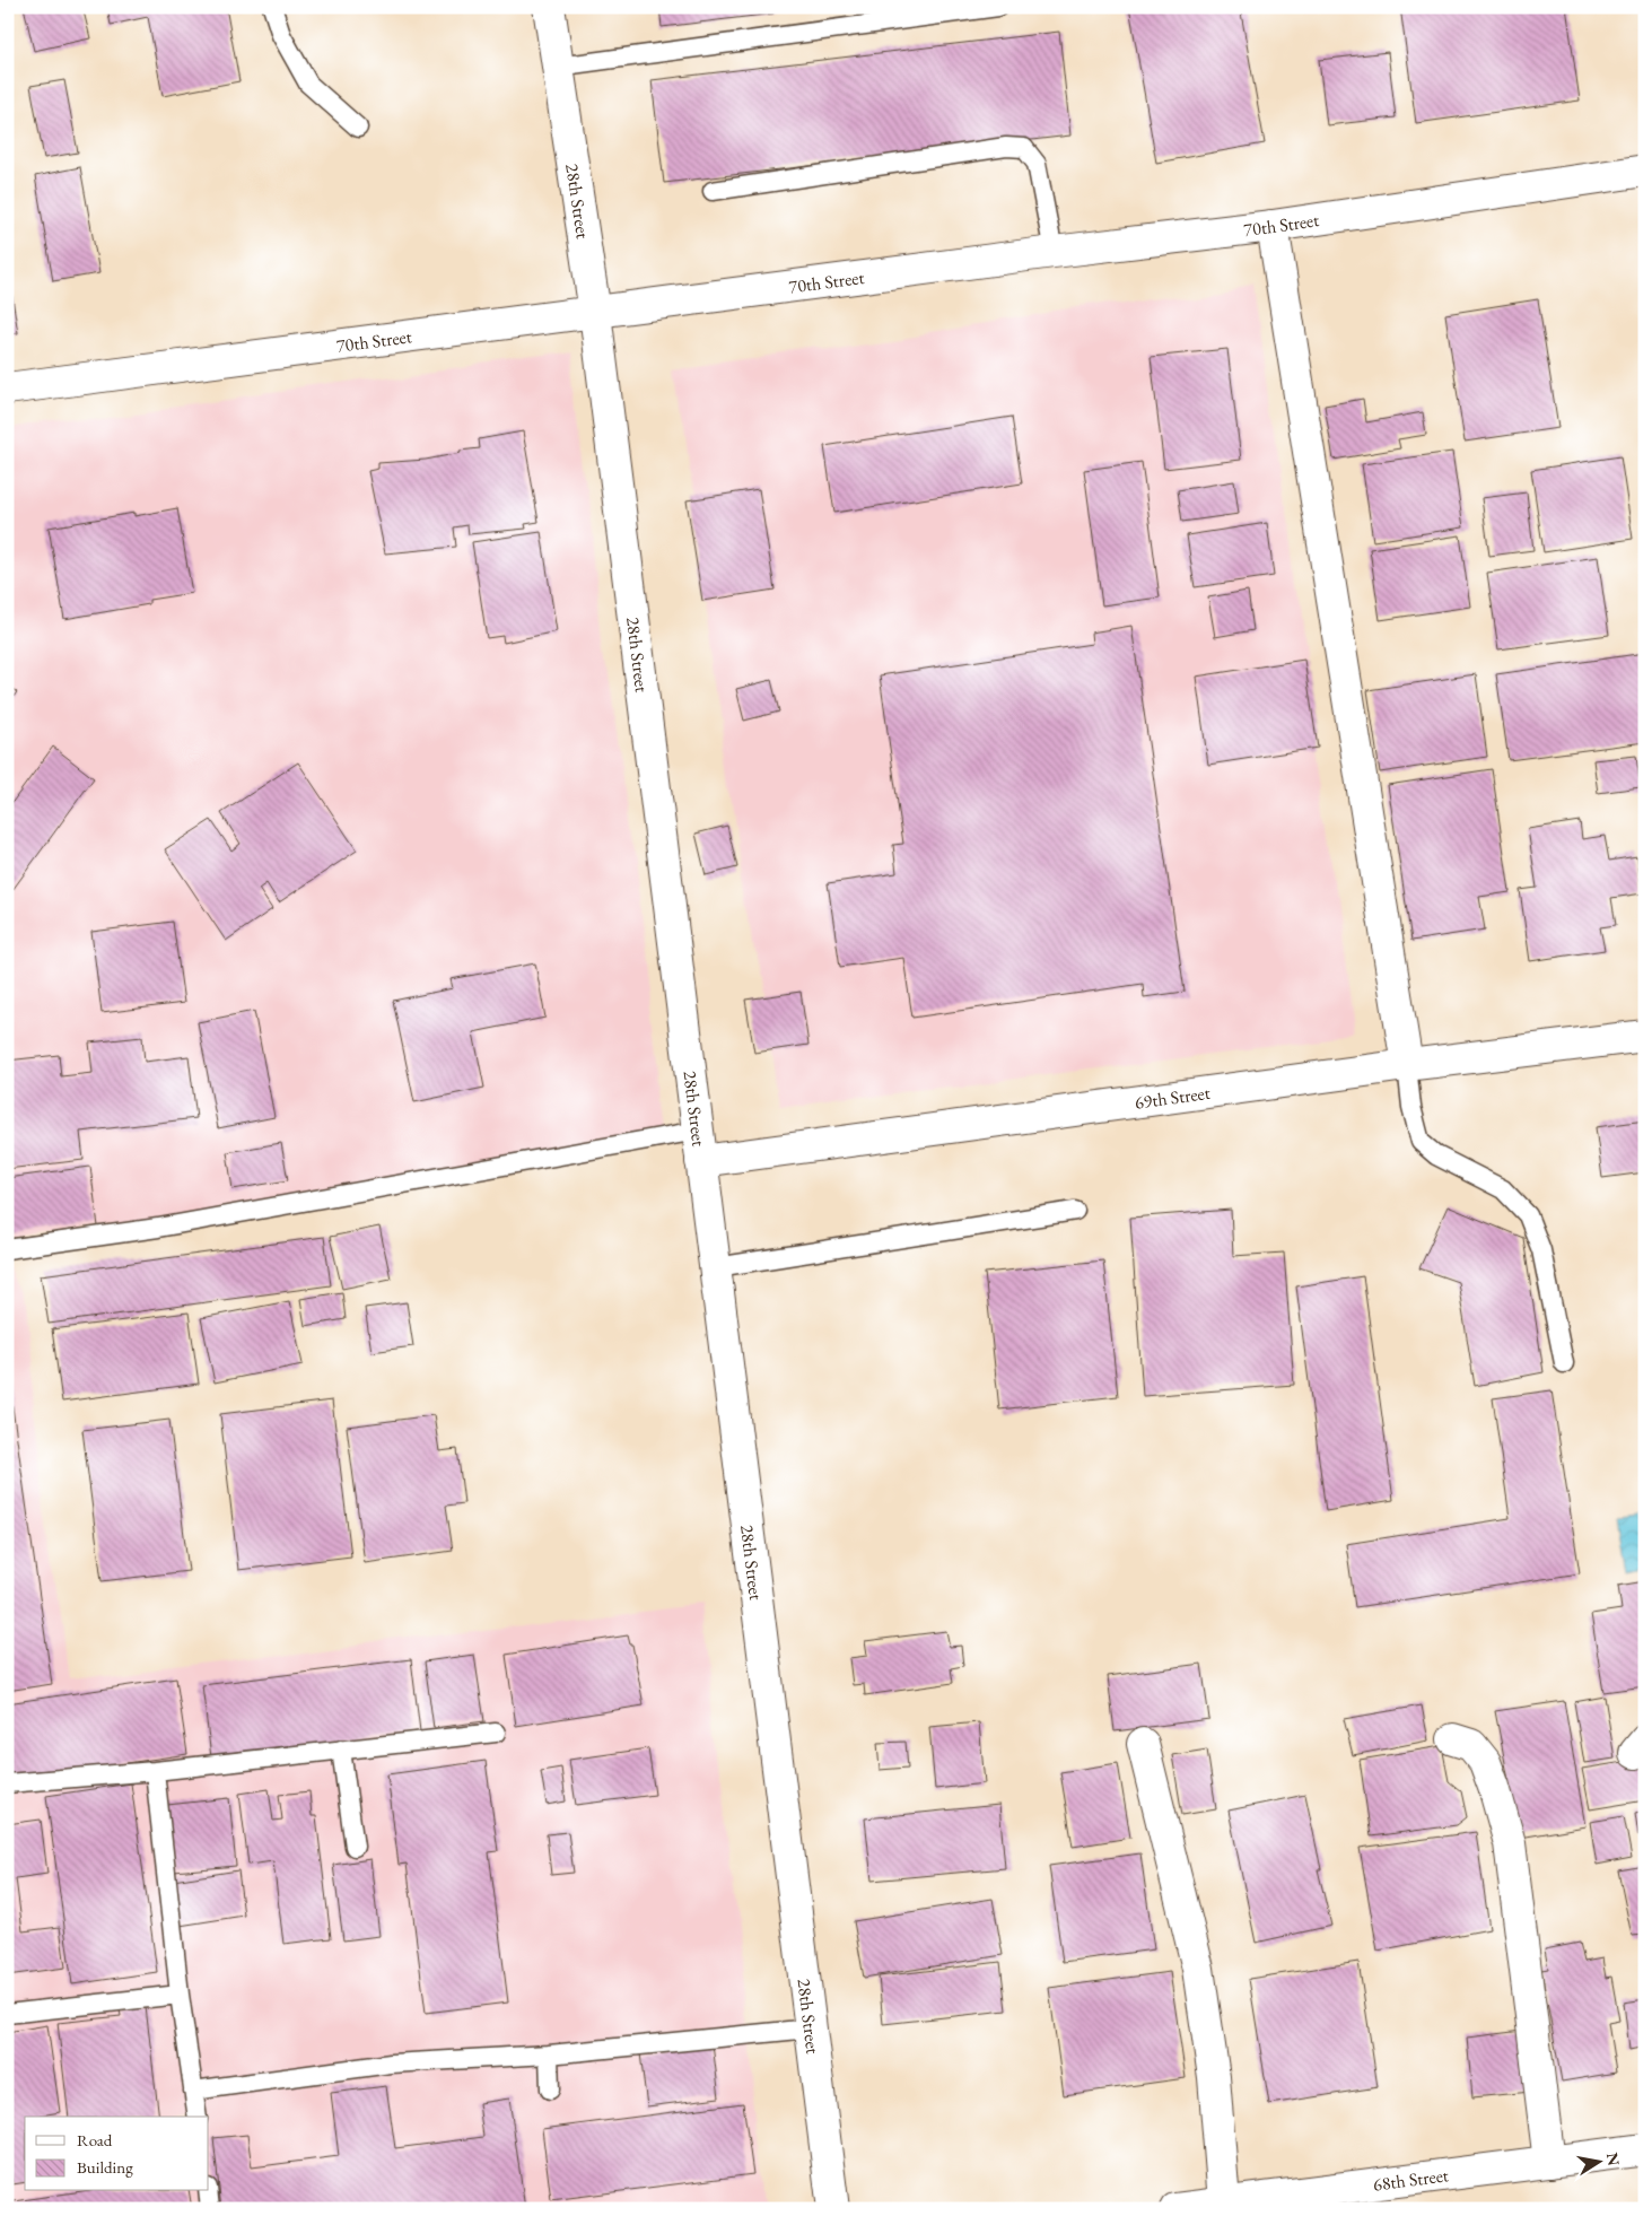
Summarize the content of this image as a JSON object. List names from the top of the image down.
{
  "streets": {
    "street": [
      "28th Street",
      "70th Street",
      "69th Street",
      "68th Street"
    ]
  },
  "crossings": [
    ["28th Street", "70th Street"],
    ["28th Street", "69th Street"]
  ],
  "legend": ["Road", "Building"],
  "north": "right"
}
